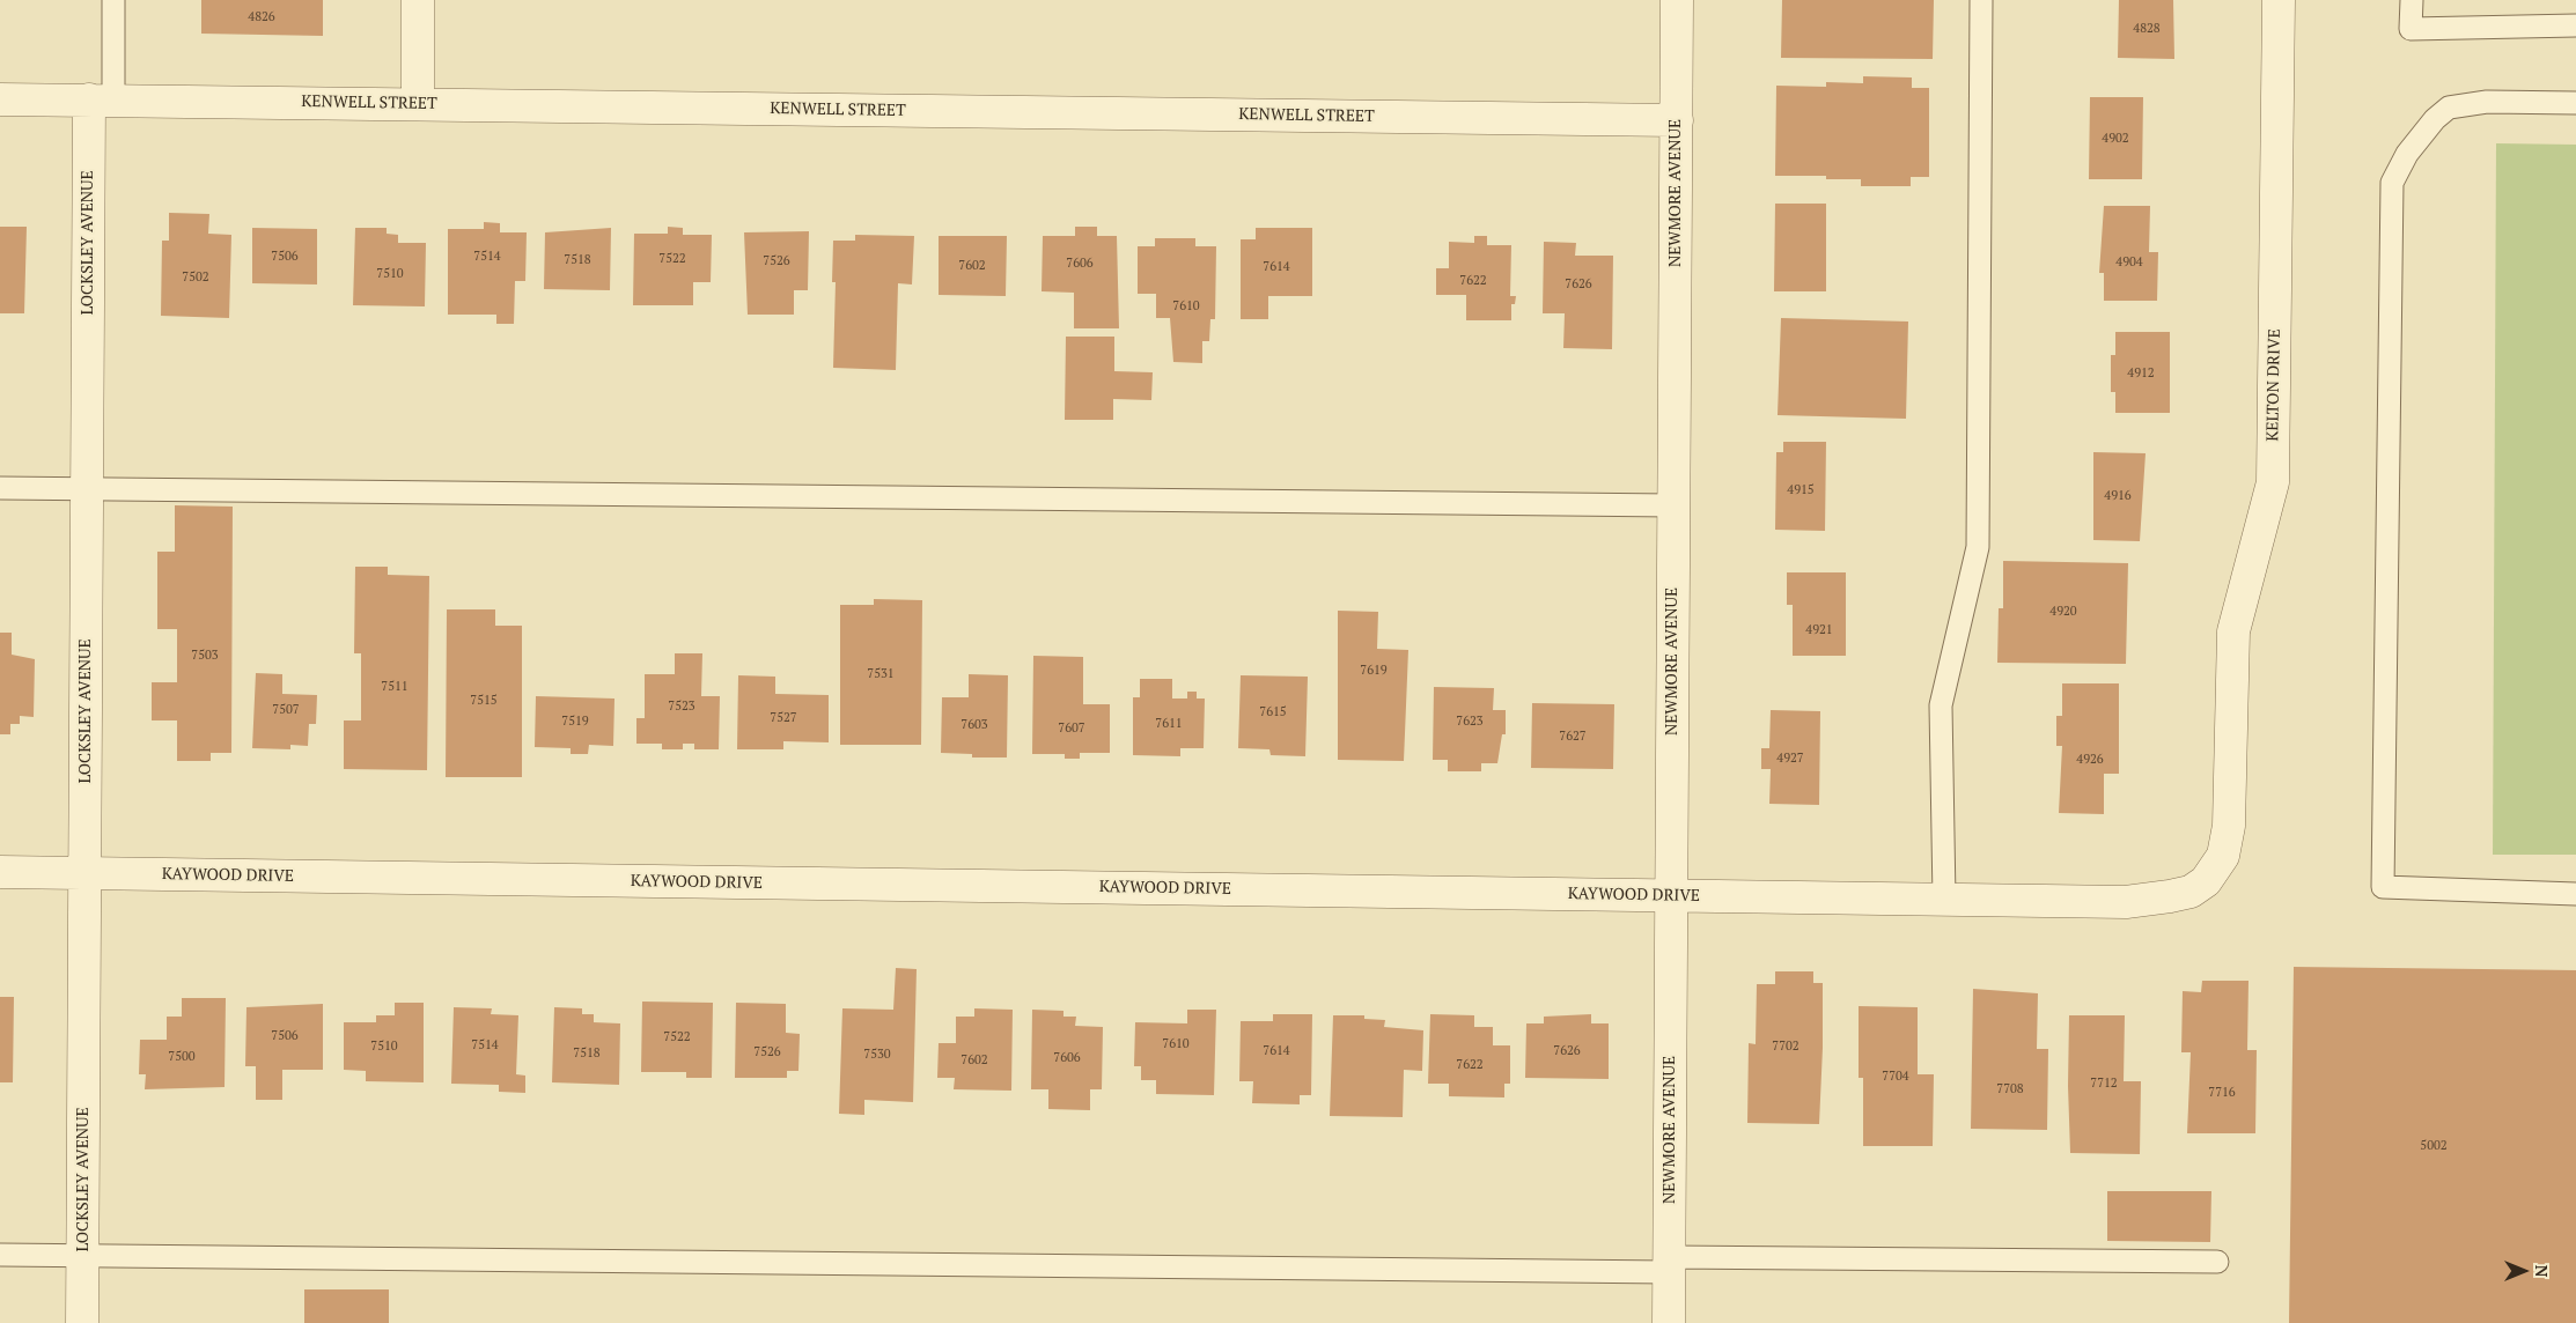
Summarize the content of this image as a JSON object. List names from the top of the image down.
{
  "streets": {
    "street": [
      "KENWELL STREET",
      "NEWMORE AVENUE",
      "LOCKSLEY AVENUE",
      "KELTON DRIVE",
      "KAYWOOD DRIVE"
    ]
  },
  "crossings": [
    ["KENWELL STREET", "NEWMORE AVENUE"],
    ["KENWELL STREET", "LOCKSLEY AVENUE"],
    ["NEWMORE AVENUE", "KAYWOOD DRIVE"],
    ["LOCKSLEY AVENUE", "KAYWOOD DRIVE"],
    ["KELTON DRIVE", "KAYWOOD DRIVE"]
  ],
  "house_numbers": [
    "4826",
    "4828",
    "4902",
    "7506",
    "7514",
    "7522",
    "7518",
    "7526",
    "4904",
    "7606",
    "7602",
    "7614",
    "7510",
    "7502",
    "7622",
    "7626",
    "7610",
    "4912",
    "4915",
    "4916",
    "4920",
    "4921",
    "7503",
    "7619",
    "7531",
    "7511",
    "7515",
    "7523",
    "7507",
    "7615",
    "7527",
    "7519",
    "7623",
    "7611",
    "7603",
    "7607",
    "7627",
    "4927",
    "4926",
    "7506",
    "7522",
    "7610",
    "7514",
    "7510",
    "7702",
    "7614",
    "7626",
    "7526",
    "7518",
    "7530",
    "7500",
    "7606",
    "7602",
    "7622",
    "7704",
    "7712",
    "7708",
    "7716",
    "5002"
  ],
  "north": "right"
}
